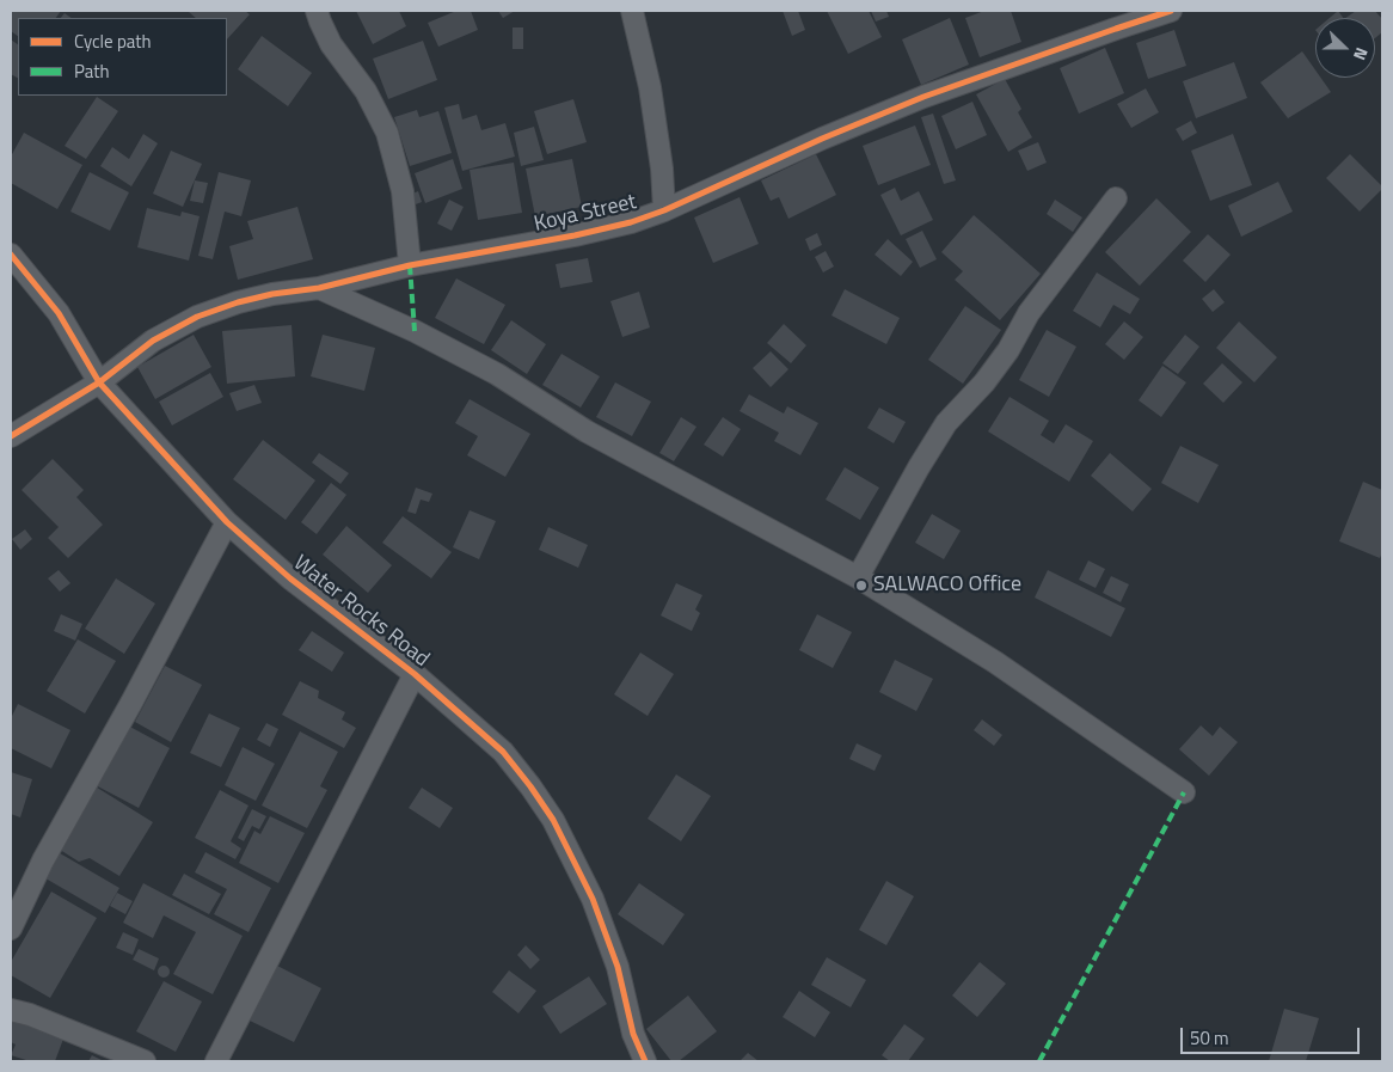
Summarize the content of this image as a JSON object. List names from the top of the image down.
{
  "streets": {
    "street": ["Koya Street", "Water Rocks Road"]
  },
  "crossings": [
    ["Koya Street", "Water Rocks Road"]
  ],
  "places": ["SALWACO Office"],
  "legend": ["Cycle path", "Path"],
  "scale_bar": "50 m",
  "north": "right"
}
